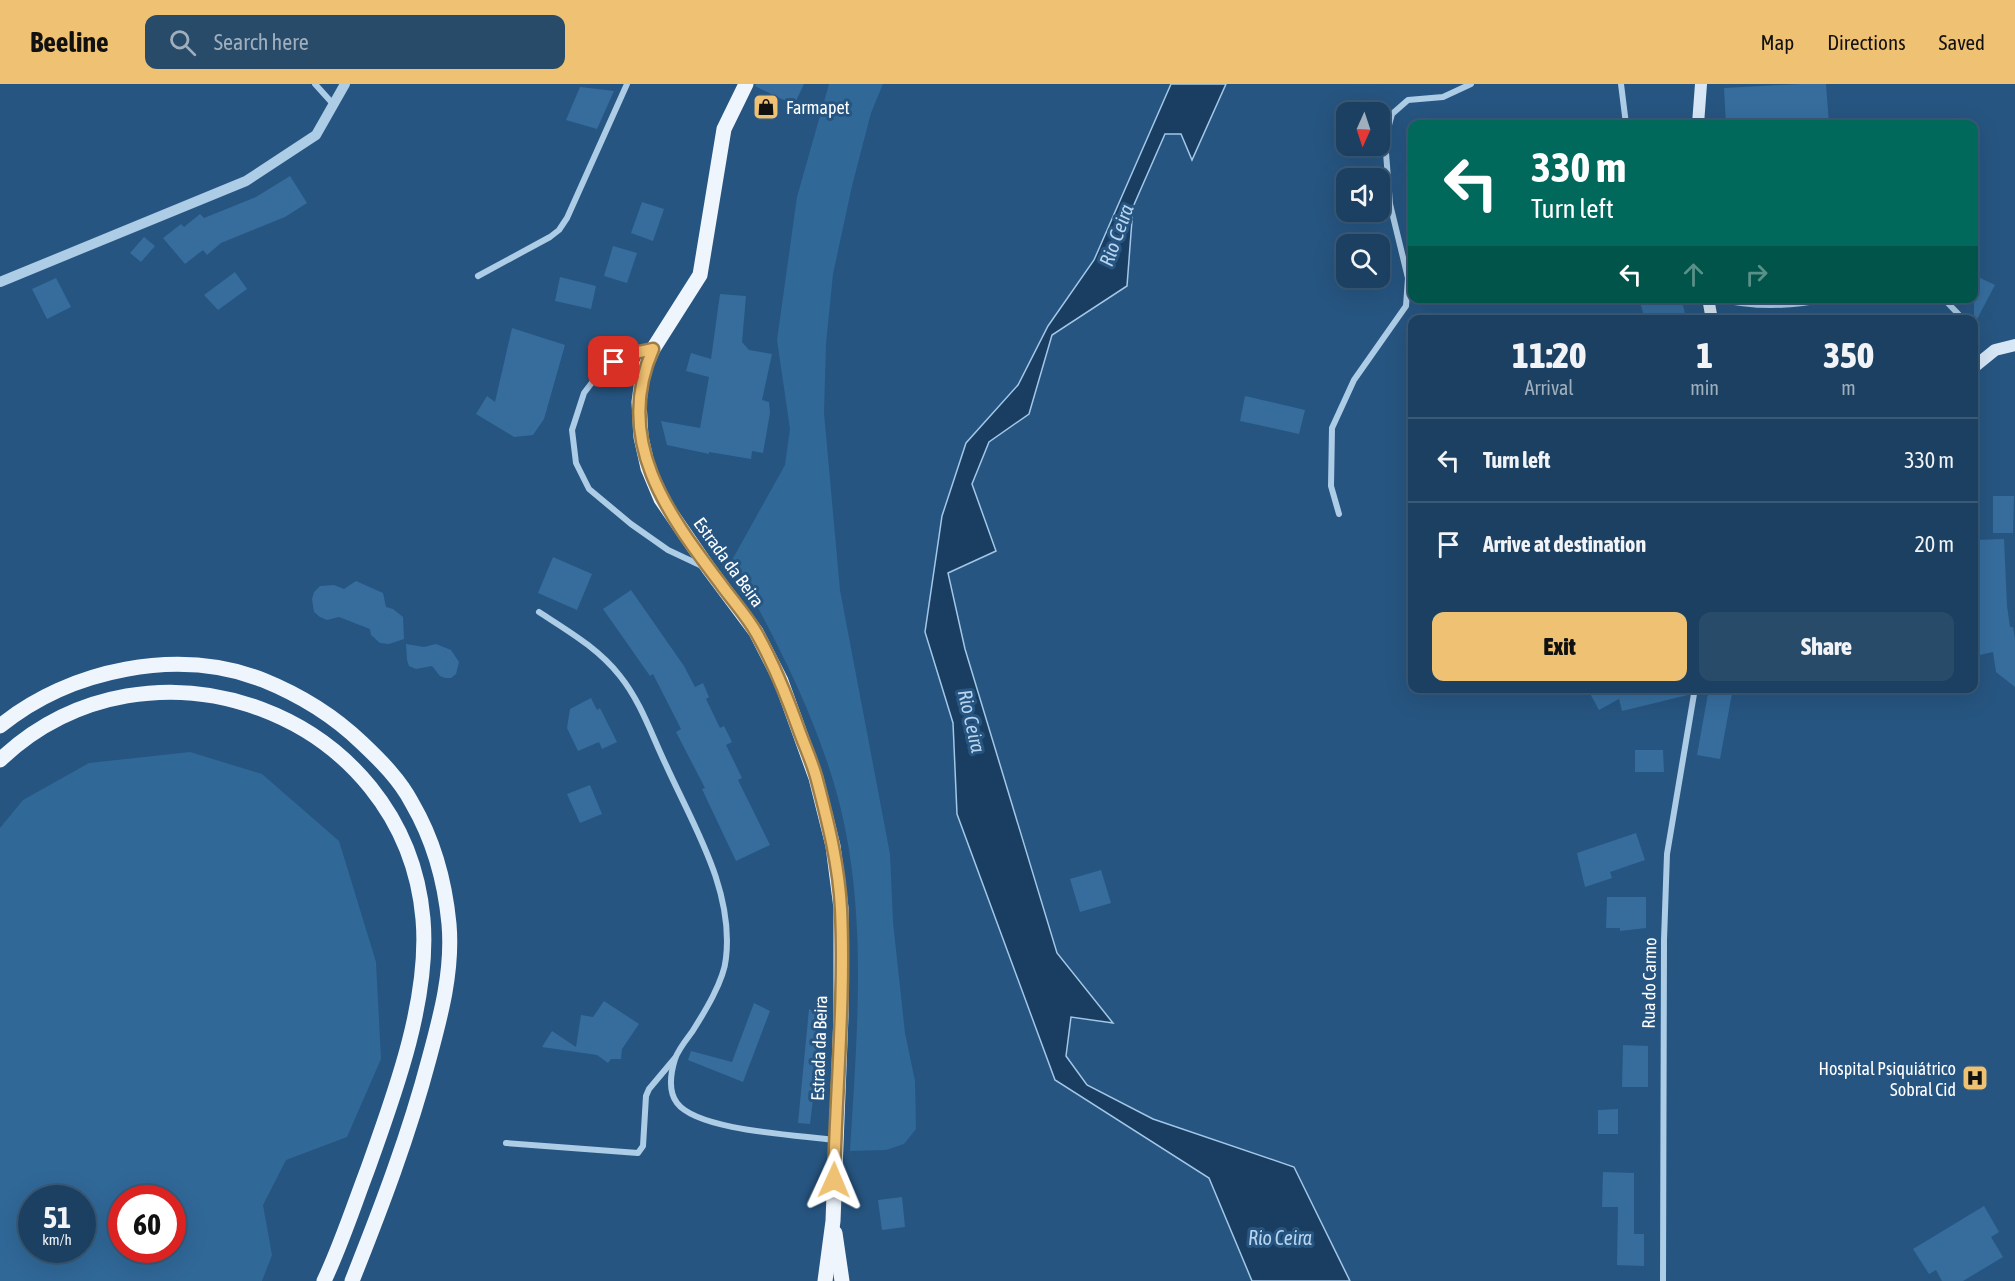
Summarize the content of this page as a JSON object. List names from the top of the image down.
{
  "streets": {
    "main road": ["Estrada da Beira"],
    "street": ["Rua do Carmo"]
  },
  "water": ["Rio Ceira"],
  "places": {
    "shop": ["Farmapet"],
    "hospital": ["Hospital Psiquiátrico Sobral Cid"]
  },
  "north": "bottom",
  "page": {
    "header": "Beeline",
    "search": "Search here",
    "nav": ["Map", "Directions", "Saved"],
    "turn": ["330 m", "Turn left"],
    "eta": [
      "11:20",
      "Arrival",
      "1",
      "min",
      "350",
      "m"
    ],
    "list": [
      {
        "name": "Turn left",
        "value": "330 m"
      },
      {
        "name": "Arrive at destination",
        "value": "20 m"
      }
    ],
    "buttons": ["Exit", "Share"],
    "speed": "51 km/h",
    "limit": "60"
  }
}
